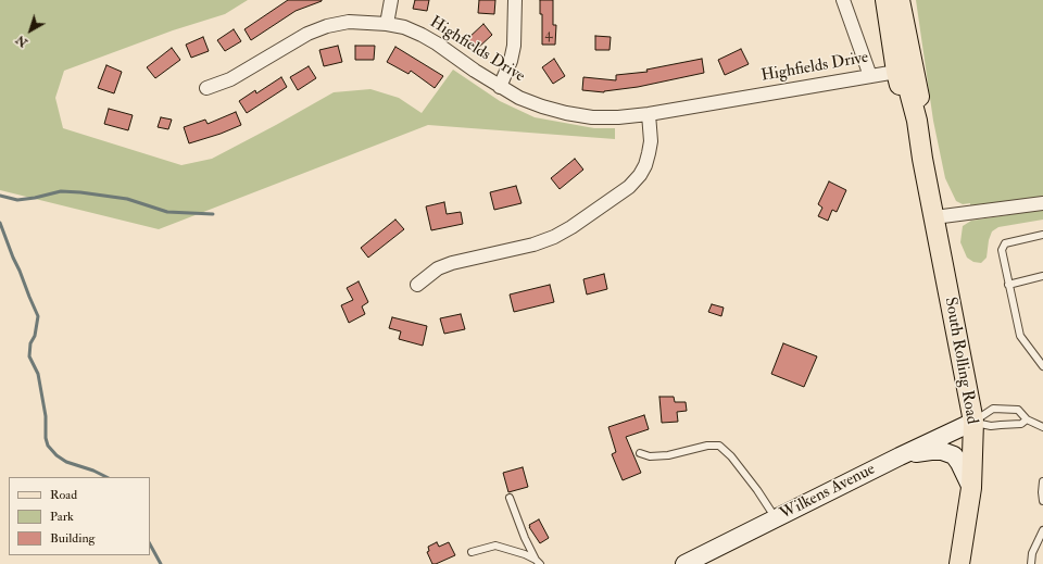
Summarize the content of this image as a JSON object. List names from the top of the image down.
{
  "streets": {
    "main road": ["South Rolling Road", "Wilkens Avenue"],
    "street": ["Highfields Drive"]
  },
  "crossings": [
    ["Highfields Drive", "South Rolling Road"],
    ["South Rolling Road", "Wilkens Avenue"]
  ],
  "house_numbers": ["4"],
  "legend": ["Road", "Park", "Building"],
  "north": "bottom left"
}
